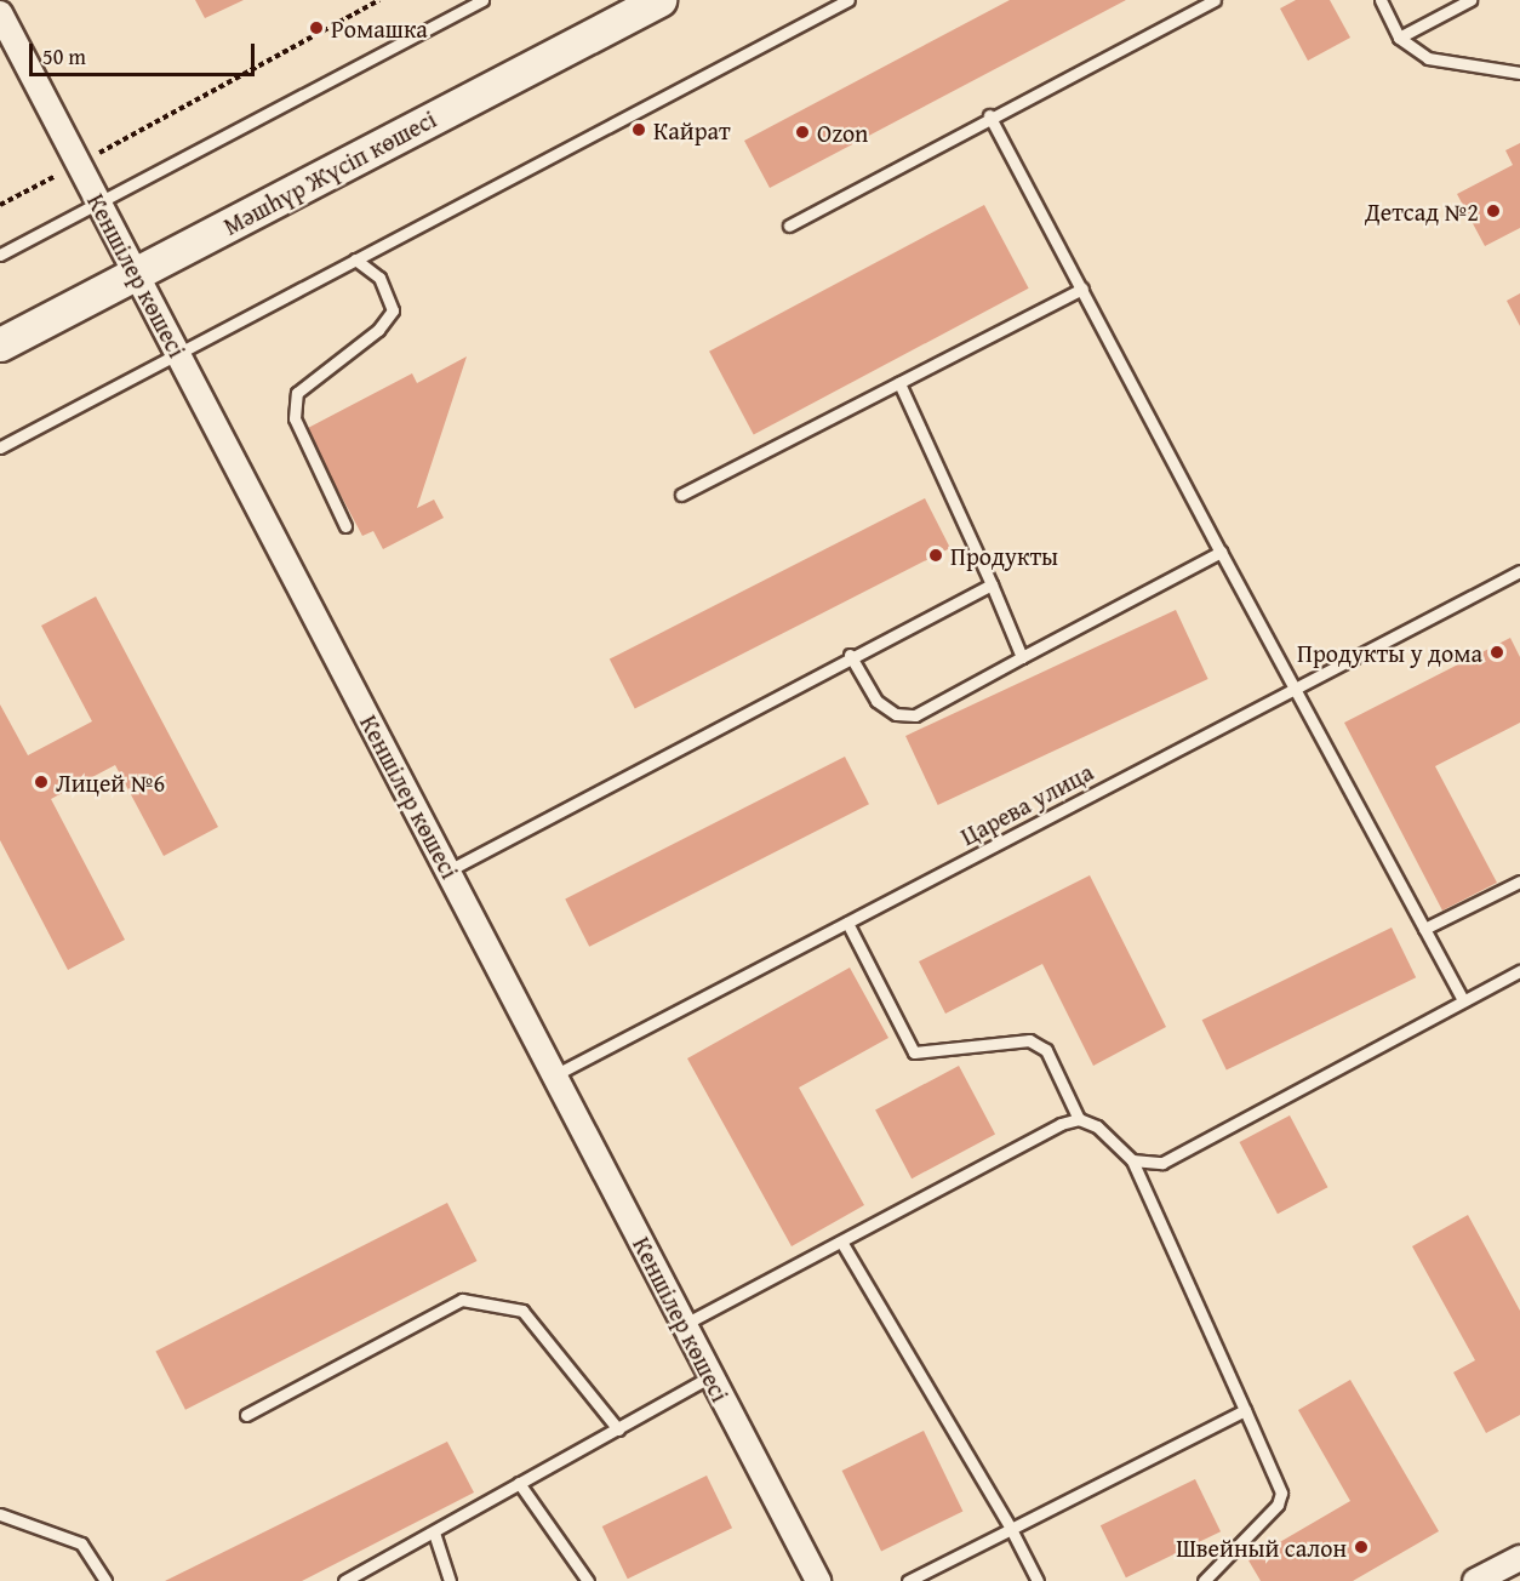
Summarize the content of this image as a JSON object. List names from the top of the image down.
{
  "streets": {
    "main road": ["Мәшһүр Жүсіп көшесі"],
    "street": ["Кеншілер көшесі"],
    "lane": ["Царева улица"]
  },
  "crossings": [
    ["Мәшһүр Жүсіп көшесі", "Кеншілер көшесі"],
    ["Кеншілер көшесі", "Царева улица"]
  ],
  "places": [
    "Ромашка",
    "Кайрат",
    "Ozon",
    "Детсад №2",
    "Продукты",
    "Продукты у дома",
    "Лицей №6",
    "Швейный салон"
  ],
  "scale_bar": "50 m"
}
